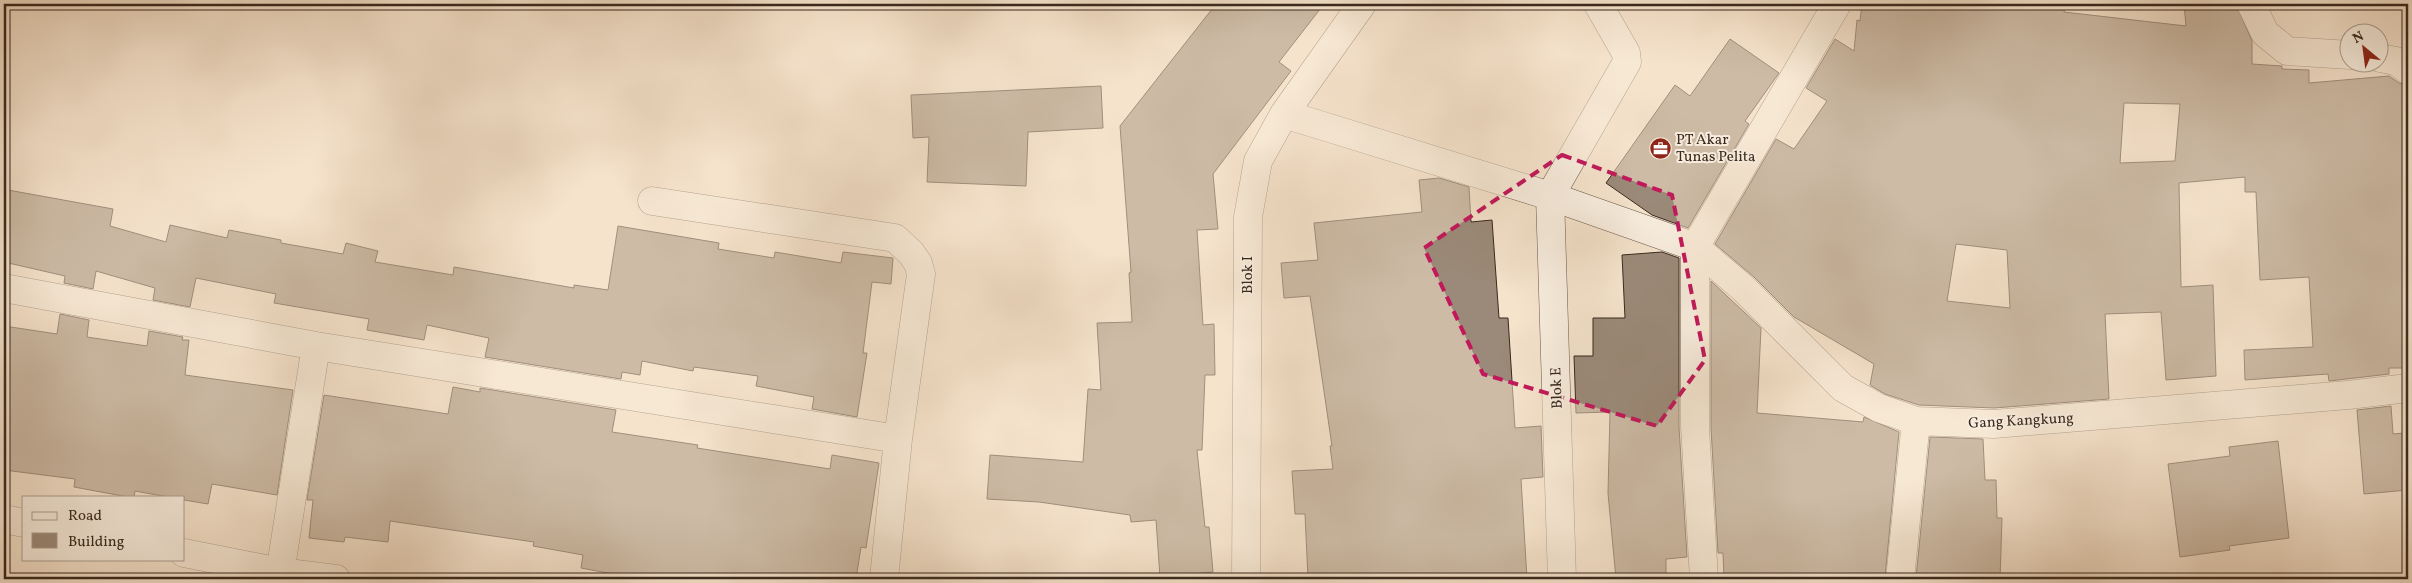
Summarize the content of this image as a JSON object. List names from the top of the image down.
{
  "streets": {
    "street": ["Blok I", "Blok E", "Gang Kangkung"]
  },
  "places": {
    "office": ["PT Akar Tunas Pelita"]
  },
  "legend": ["Road", "Building"],
  "north": "top left"
}
